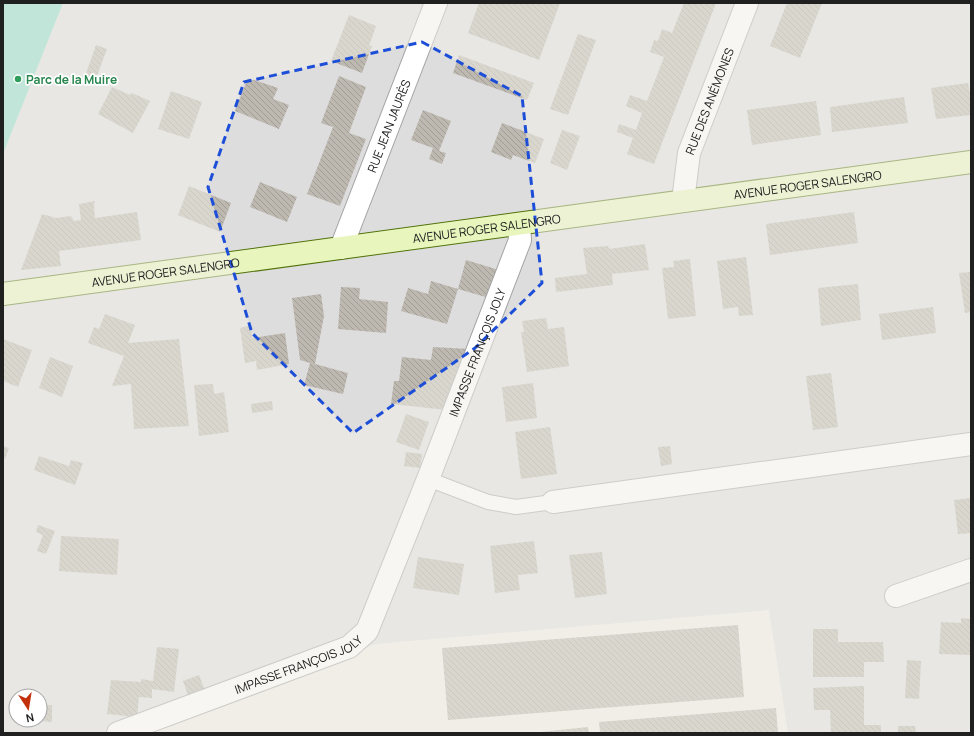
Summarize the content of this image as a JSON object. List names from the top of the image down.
{
  "streets": {
    "street": [
      "RUE DES ANÉMONES",
      "RUE JEAN JAURÈS",
      "AVENUE ROGER SALENGRO",
      "IMPASSE FRANÇOIS JOLY"
    ]
  },
  "crossings": [
    ["RUE DES ANÉMONES", "AVENUE ROGER SALENGRO"],
    ["RUE JEAN JAURÈS", "AVENUE ROGER SALENGRO"],
    ["AVENUE ROGER SALENGRO", "IMPASSE FRANÇOIS JOLY"]
  ],
  "places": ["Parc de la Muire"],
  "north": "bottom"
}
